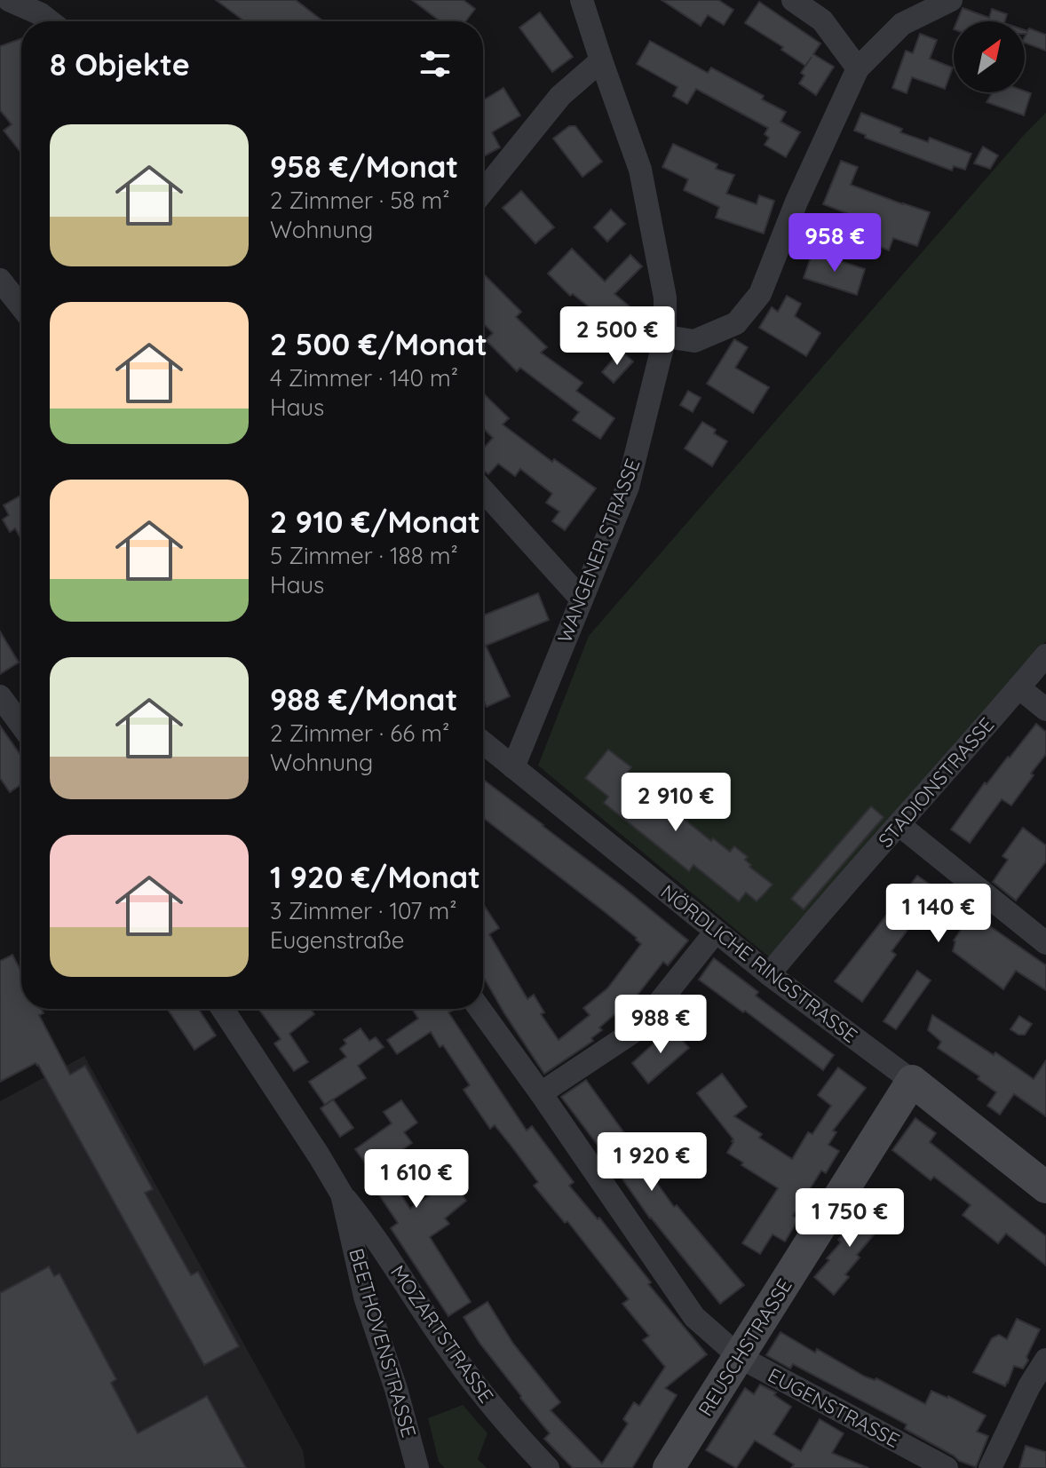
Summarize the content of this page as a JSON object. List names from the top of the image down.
{
  "streets": {
    "street": [
      "WANGENER STRASSE",
      "STADIONSTRASSE",
      "NÖRDLICHE RINGSTRASSE",
      "MOZARTSTRASSE",
      "BEETHOVENSTRASSE",
      "REUSCHSTRASSE",
      "EUGENSTRASSE"
    ]
  },
  "crossings": [
    ["WANGENER STRASSE", "NÖRDLICHE RINGSTRASSE"],
    ["STADIONSTRASSE", "NÖRDLICHE RINGSTRASSE"],
    ["NÖRDLICHE RINGSTRASSE", "REUSCHSTRASSE"],
    ["MOZARTSTRASSE", "BEETHOVENSTRASSE"],
    ["REUSCHSTRASSE", "EUGENSTRASSE"]
  ],
  "north": "top right",
  "page": {
    "heading": "8 Objekte",
    "list": [
      {
        "name": "958 €/Monat",
        "note": "2 Zimmer · 58 m² · Wohnung"
      },
      {
        "name": "2 500 €/Monat",
        "note": "4 Zimmer · 140 m² · Haus"
      },
      {
        "name": "2 910 €/Monat",
        "note": "5 Zimmer · 188 m² · Haus"
      },
      {
        "name": "988 €/Monat",
        "note": "2 Zimmer · 66 m² · Wohnung"
      },
      {
        "name": "1 920 €/Monat",
        "note": "3 Zimmer · 107 m² · Eugenstraße"
      }
    ],
    "price": [
      "958 €",
      "2 500 €",
      "2 910 €",
      "1 140 €",
      "988 €",
      "1 920 €",
      "1 610 €",
      "1 750 €"
    ]
  }
}
